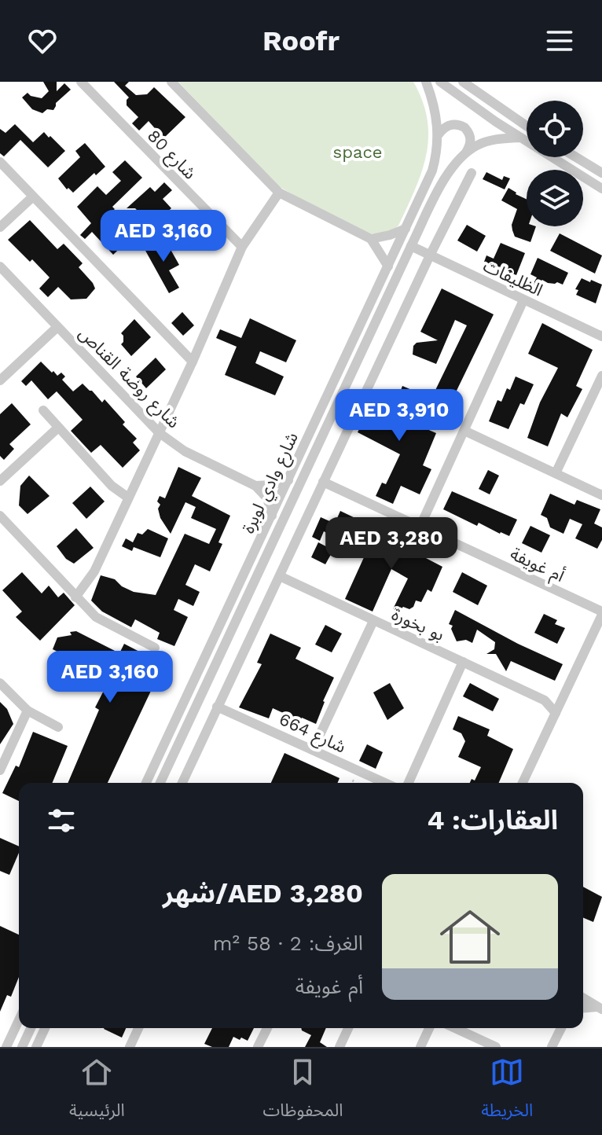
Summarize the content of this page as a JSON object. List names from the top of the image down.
{
  "streets": {
    "street": [
      "شارع 80",
      "الظليفات",
      "شارع روضة القناص",
      "شارع وادي لوبرة",
      "أم غويفة",
      "بو بخورة",
      "شارع 664"
    ]
  },
  "crossings": [
    ["الظليفات", "شارع وادي لوبرة"]
  ],
  "parks": ["space"],
  "page": {
    "header": "Roofr",
    "price": [
      "AED 3,160",
      "AED 3,910",
      "AED 3,280",
      "AED 3,160"
    ],
    "heading": "العقارات: 4",
    "list": [
      {
        "name": "AED 3,280/شهر",
        "note": "الغرف: 2 · 58 m² · أم غويفة"
      }
    ],
    "tabs": ["الخريطة", "المحفوظات", "الرئيسية"]
  }
}
